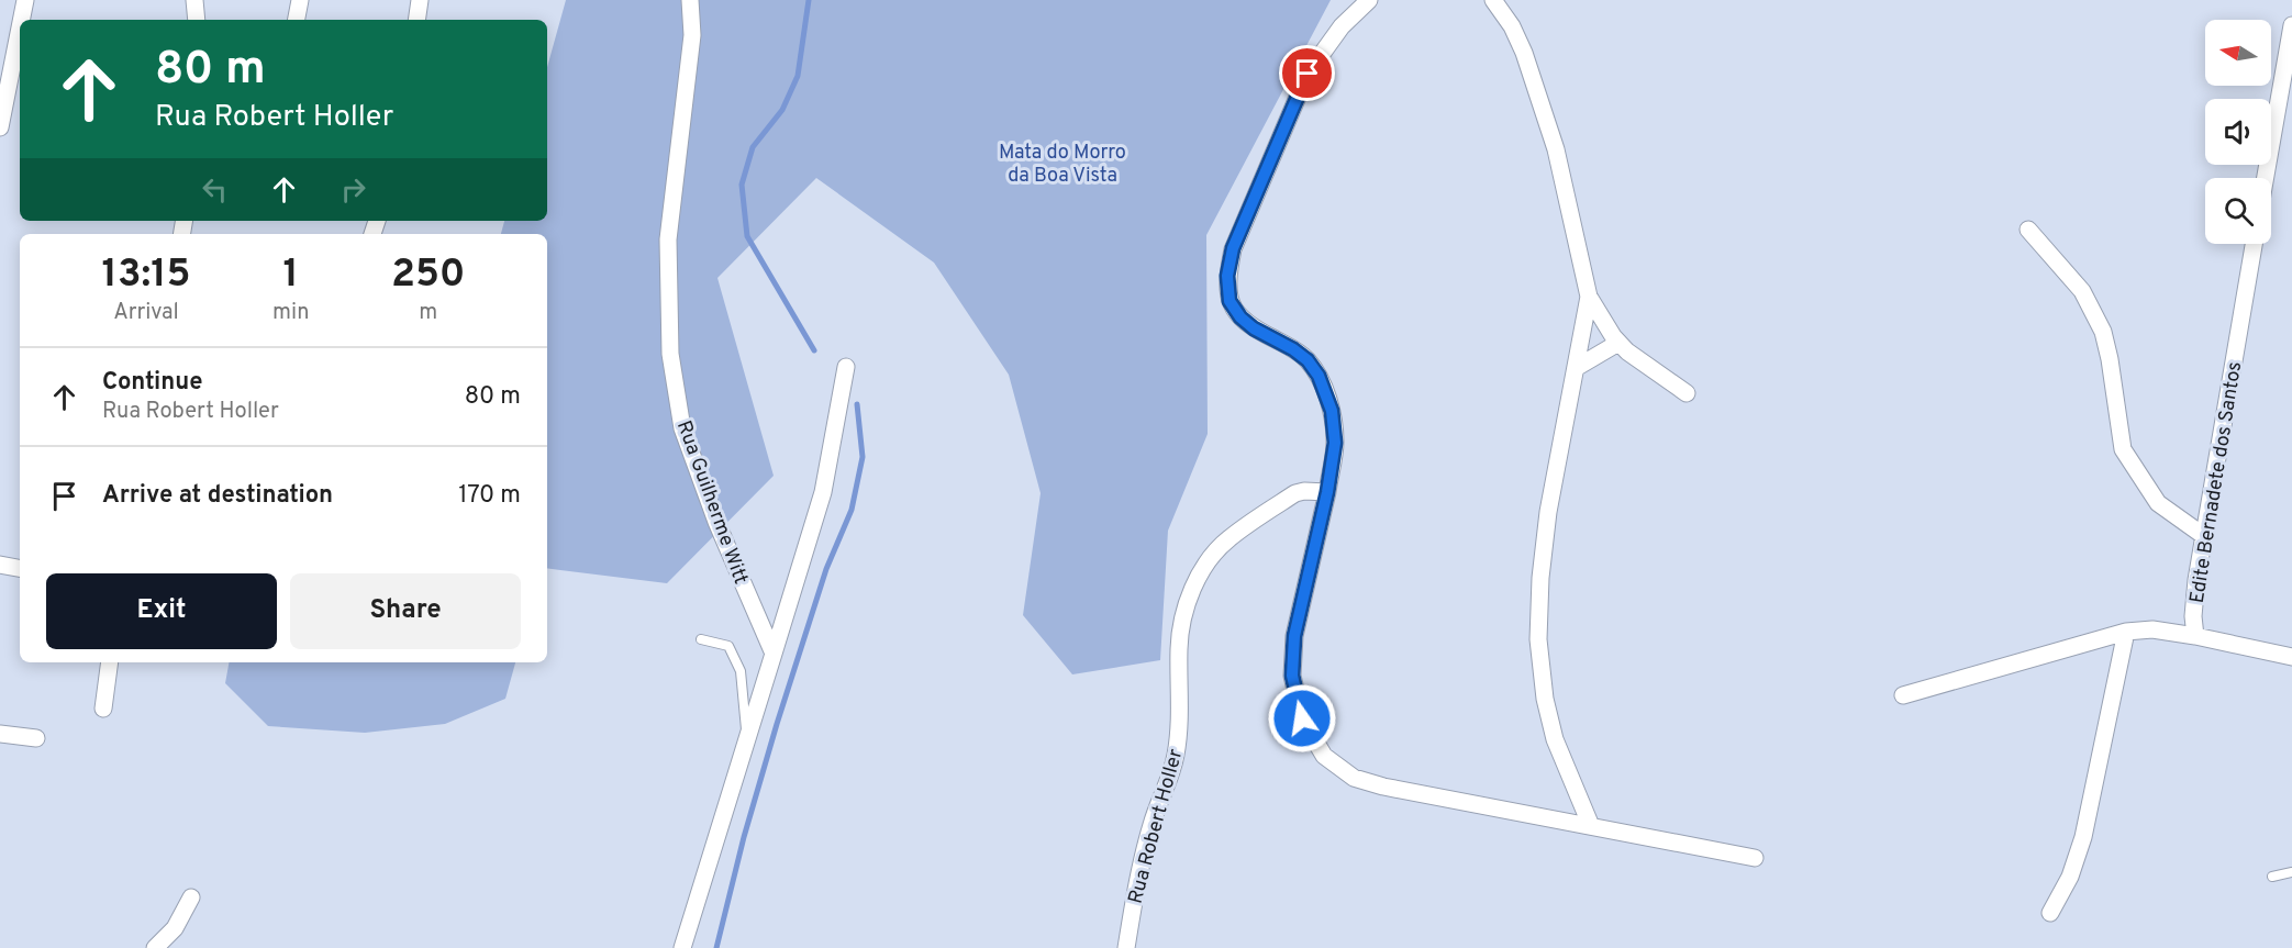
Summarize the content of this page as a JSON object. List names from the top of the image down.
{
  "streets": {
    "street": ["Edite Bernadete dos Santos", "Rua Guilherme Witt", "Rua Robert Holler"]
  },
  "parks": ["Mata do Morro da Boa Vista"],
  "north": "left",
  "page": {
    "turn": ["80 m", "Rua Robert Holler"],
    "eta": [
      "13:15",
      "Arrival",
      "1",
      "min",
      "250",
      "m"
    ],
    "list": [
      {
        "name": "Continue",
        "note": "Rua Robert Holler",
        "value": "80 m"
      },
      {
        "name": "Arrive at destination",
        "value": "170 m"
      }
    ],
    "buttons": ["Exit", "Share"]
  }
}
